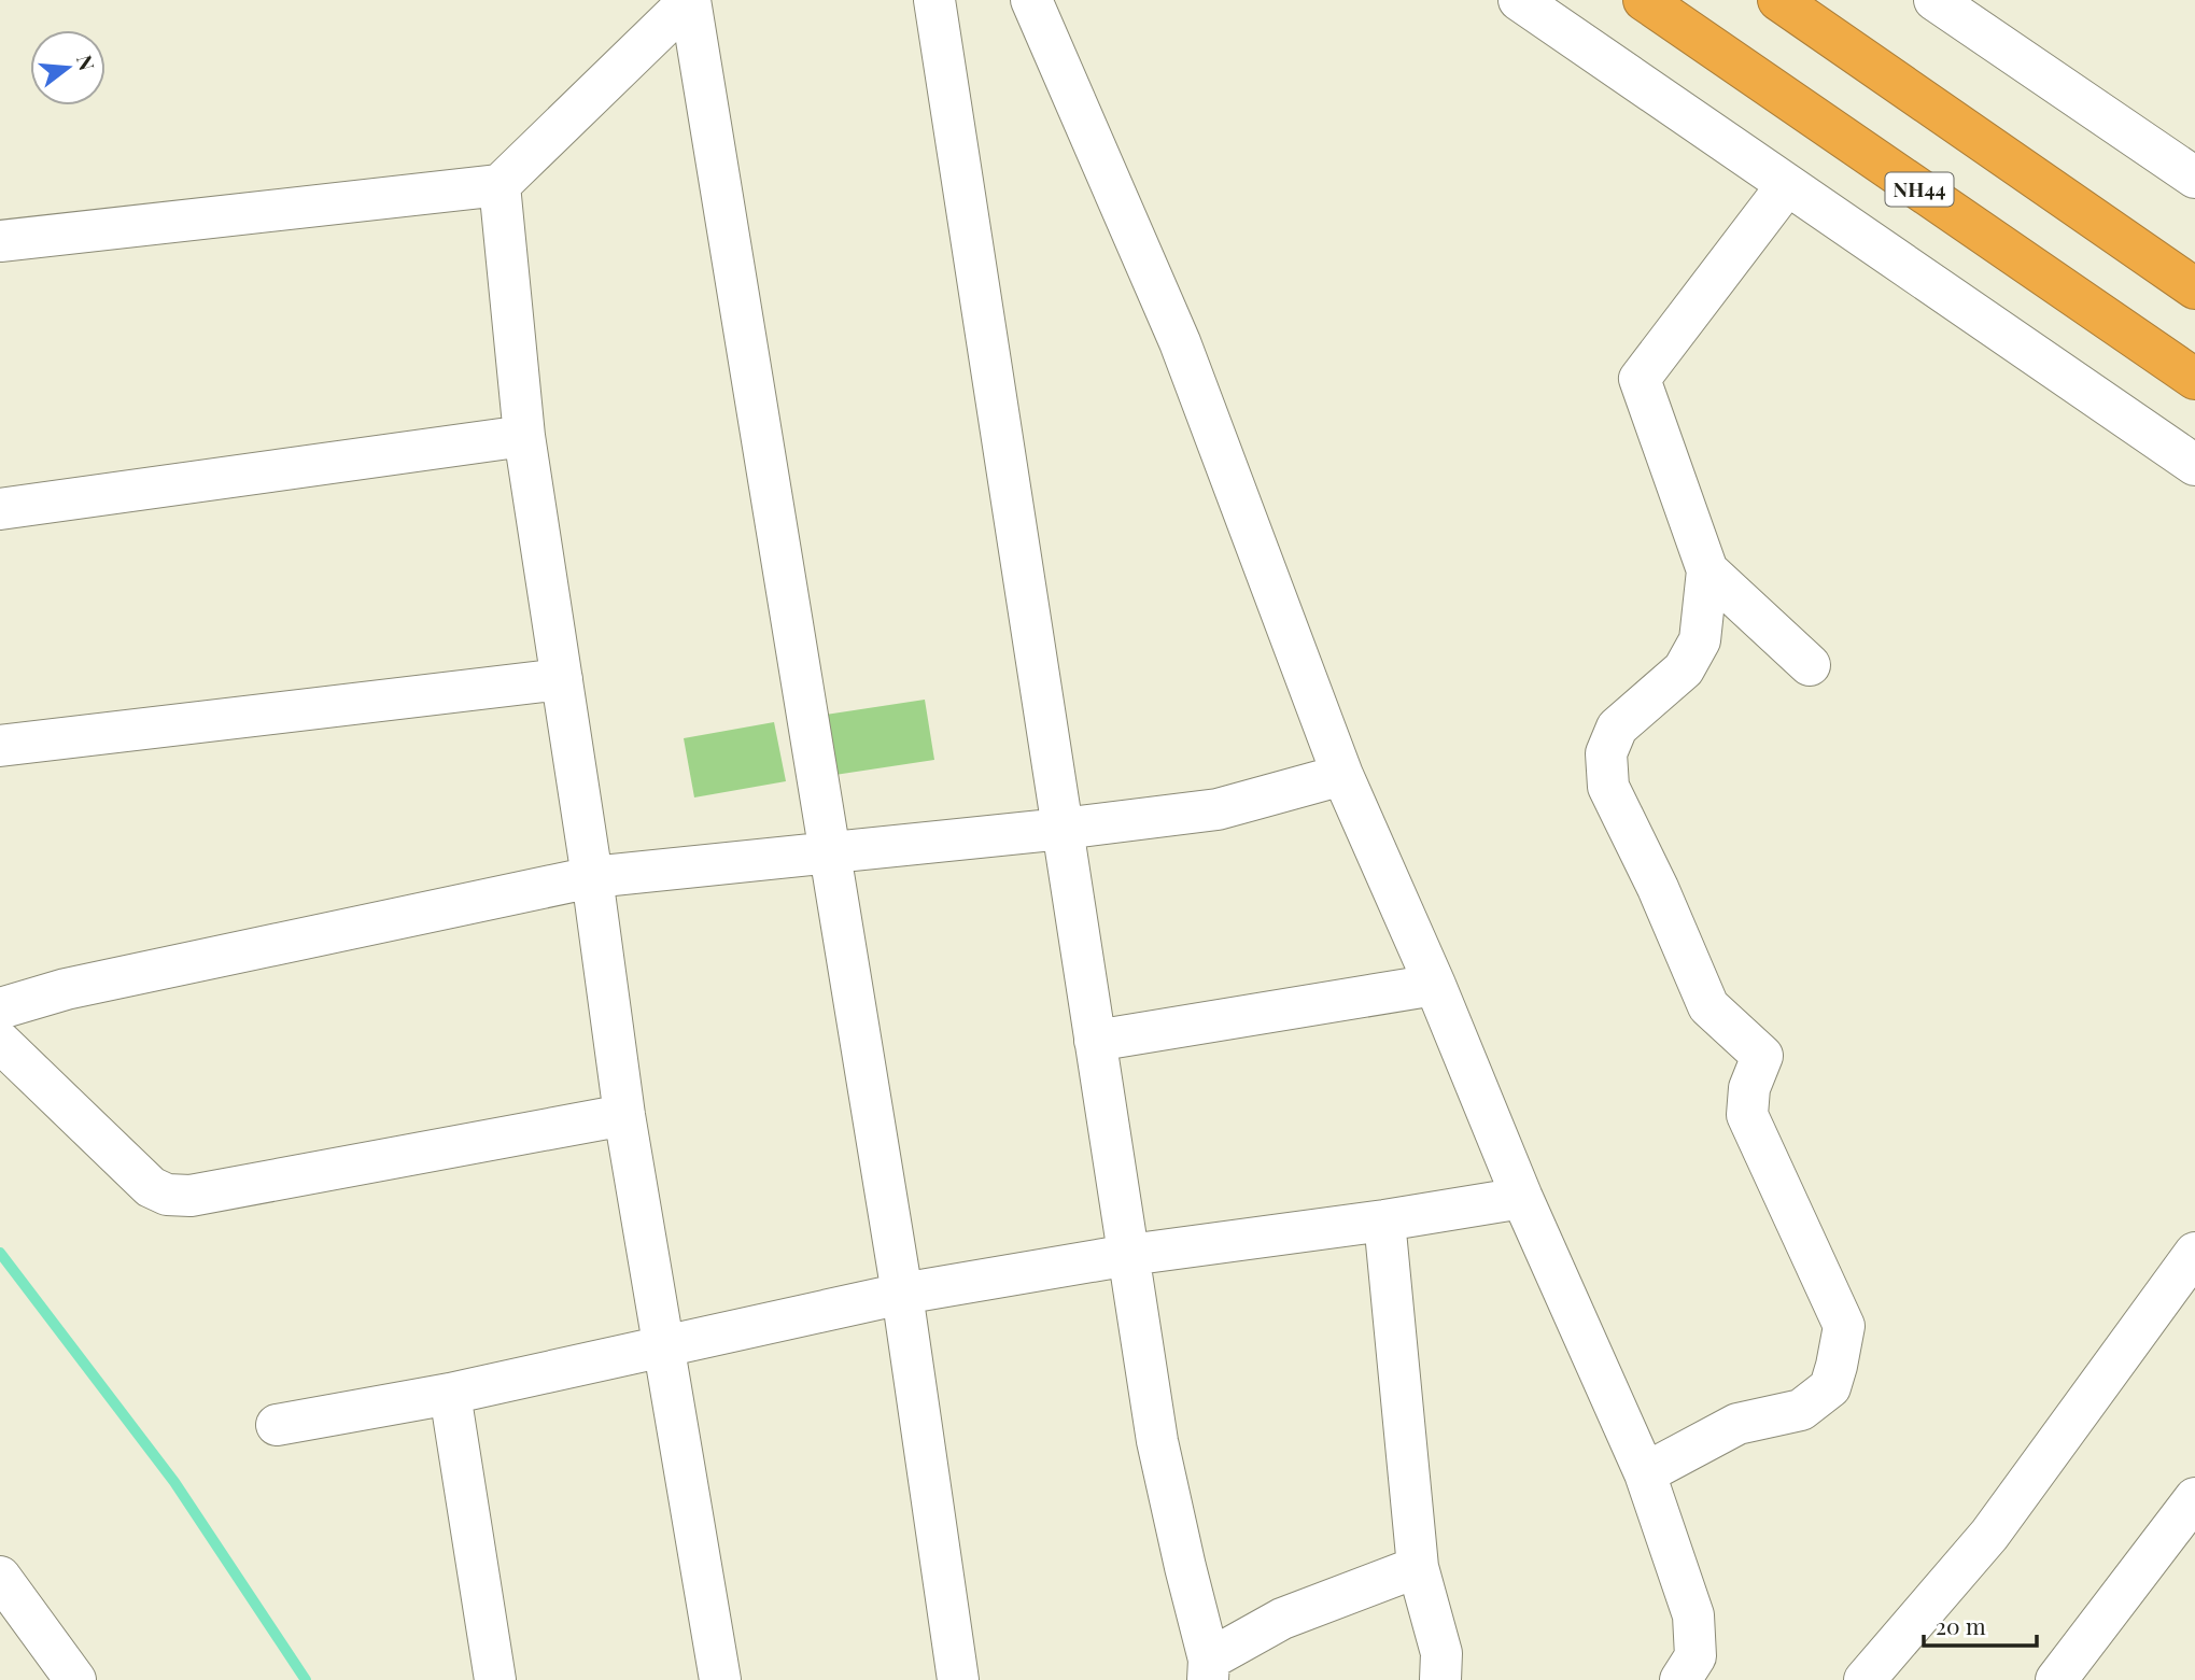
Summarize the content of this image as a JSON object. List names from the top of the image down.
{
  "streets": {
    "highway": ["NH44"]
  },
  "scale_bar": "20 m",
  "north": "right"
}
